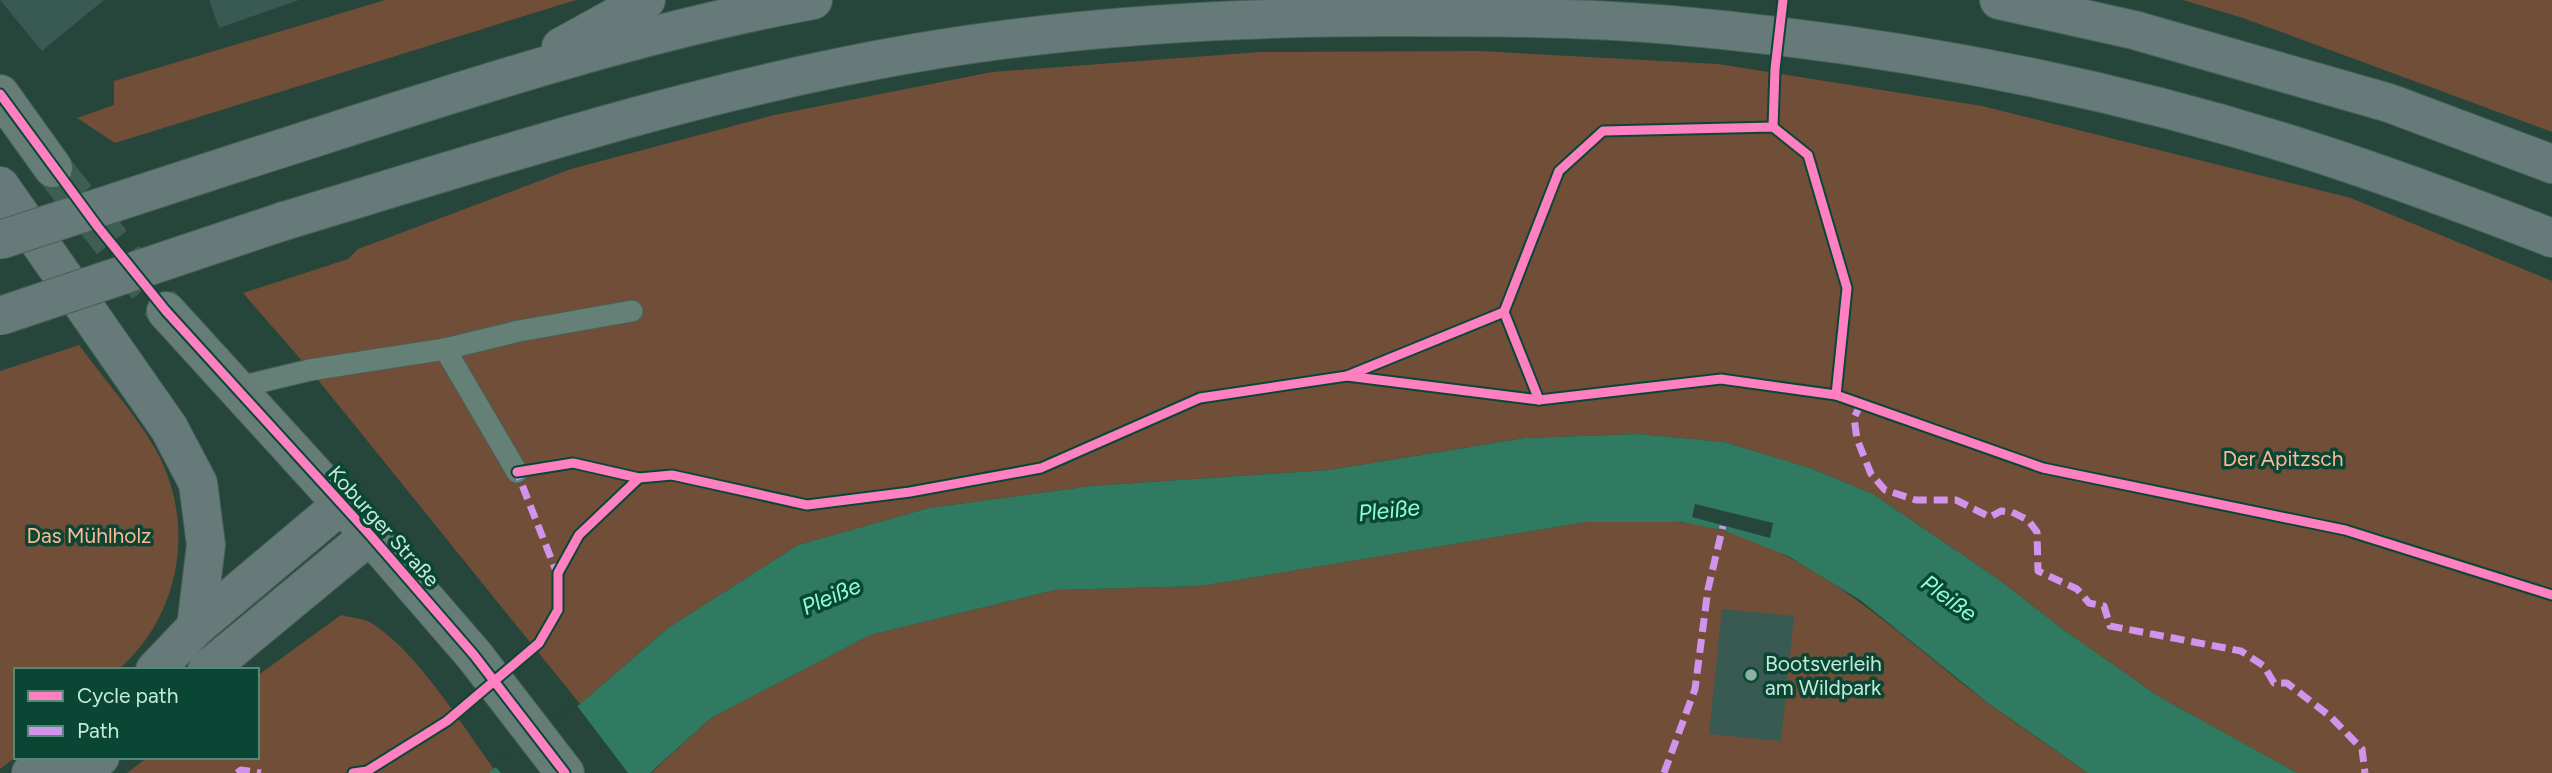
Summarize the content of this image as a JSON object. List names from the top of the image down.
{
  "streets": {
    "main road": ["Koburger Straße"]
  },
  "water": ["Pleiße"],
  "parks": ["Der Apitzsch", "Das Mühlholz"],
  "places": ["Bootsverleih am Wildpark"],
  "legend": ["Cycle path", "Path"]
}
